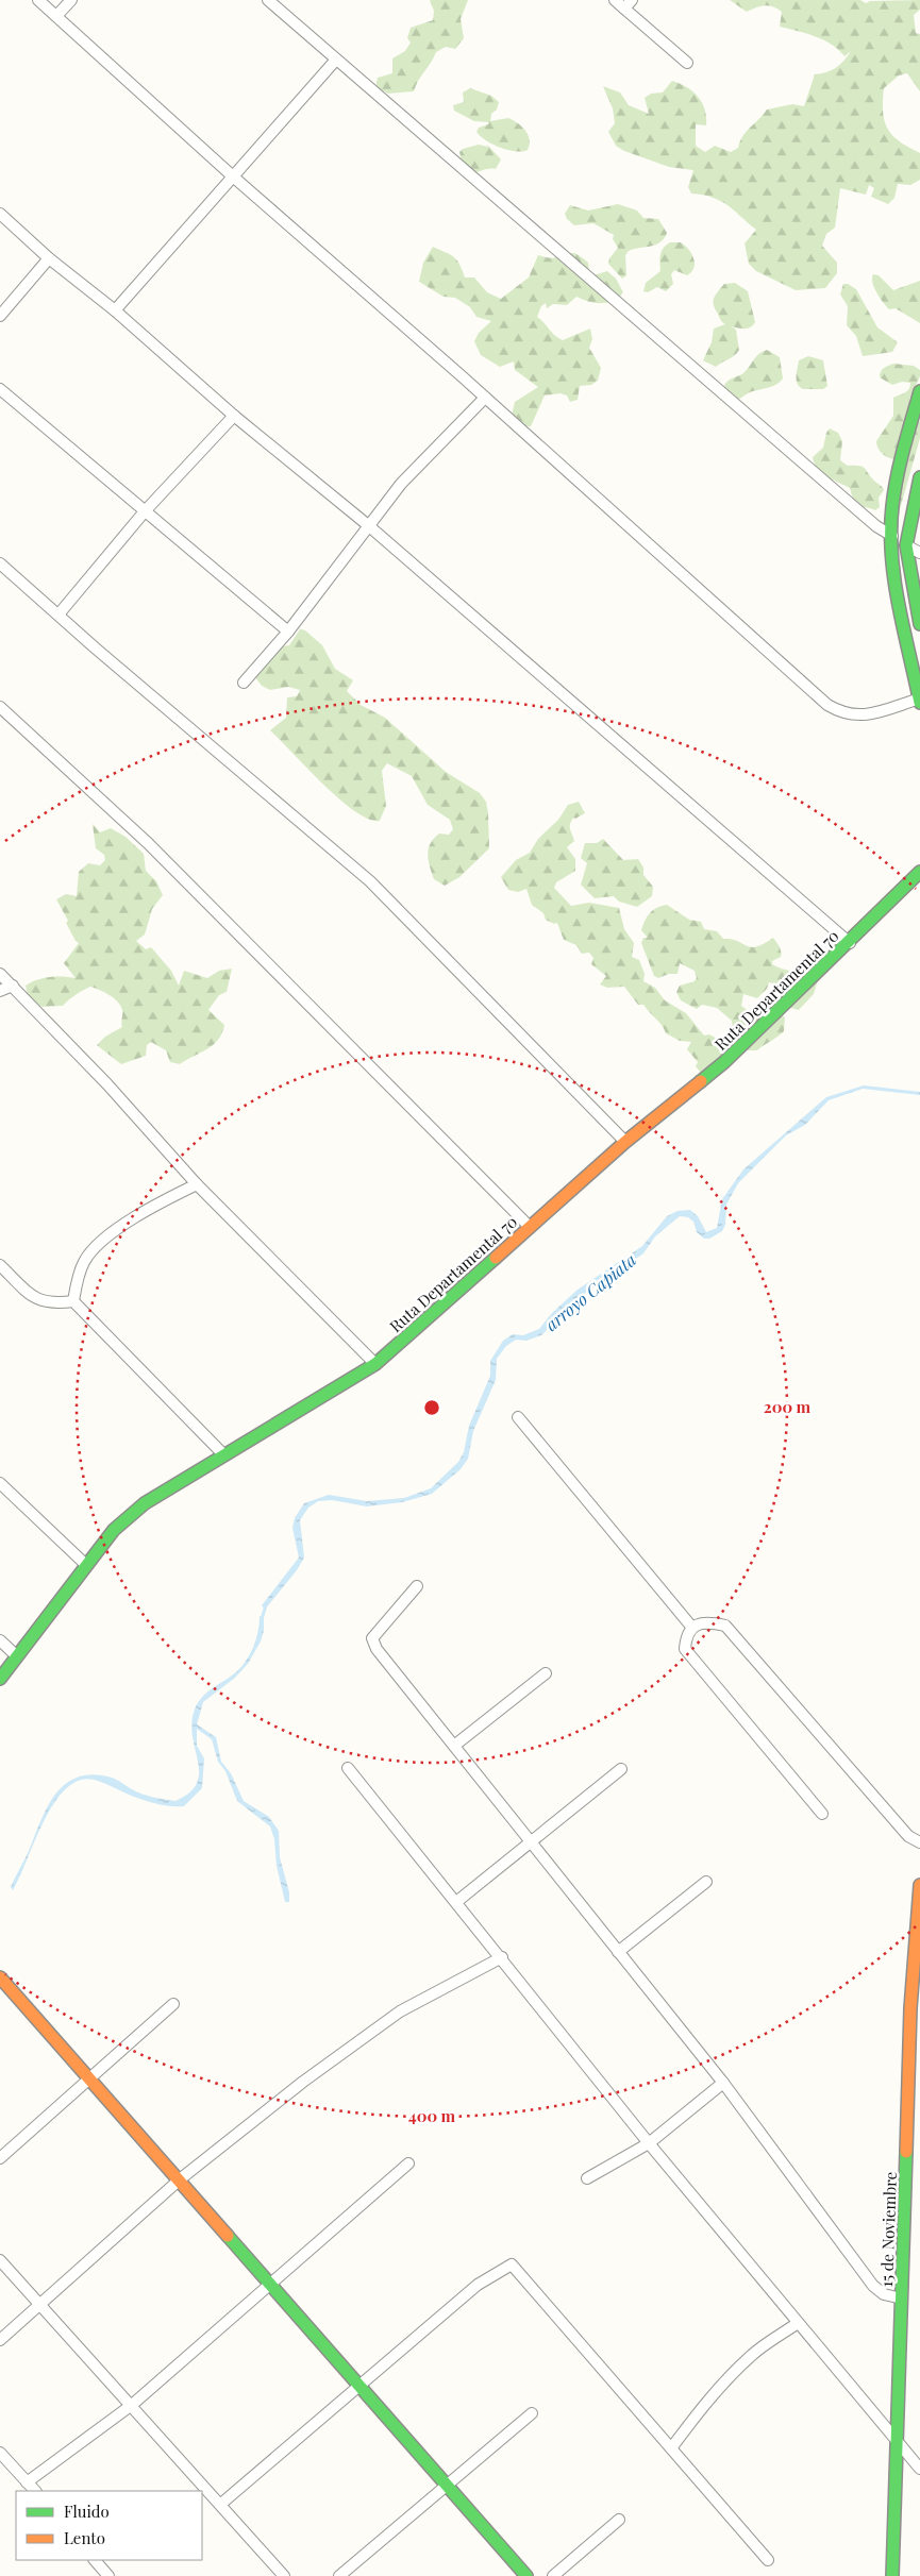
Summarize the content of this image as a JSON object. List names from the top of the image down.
{
  "streets": {
    "street": ["Ruta Departamental 70", "15 de Noviembre"]
  },
  "water": ["arroyo Capiata"],
  "legend": ["Fluido", "Lento"],
  "rings": ["200 m", "400 m"]
}
